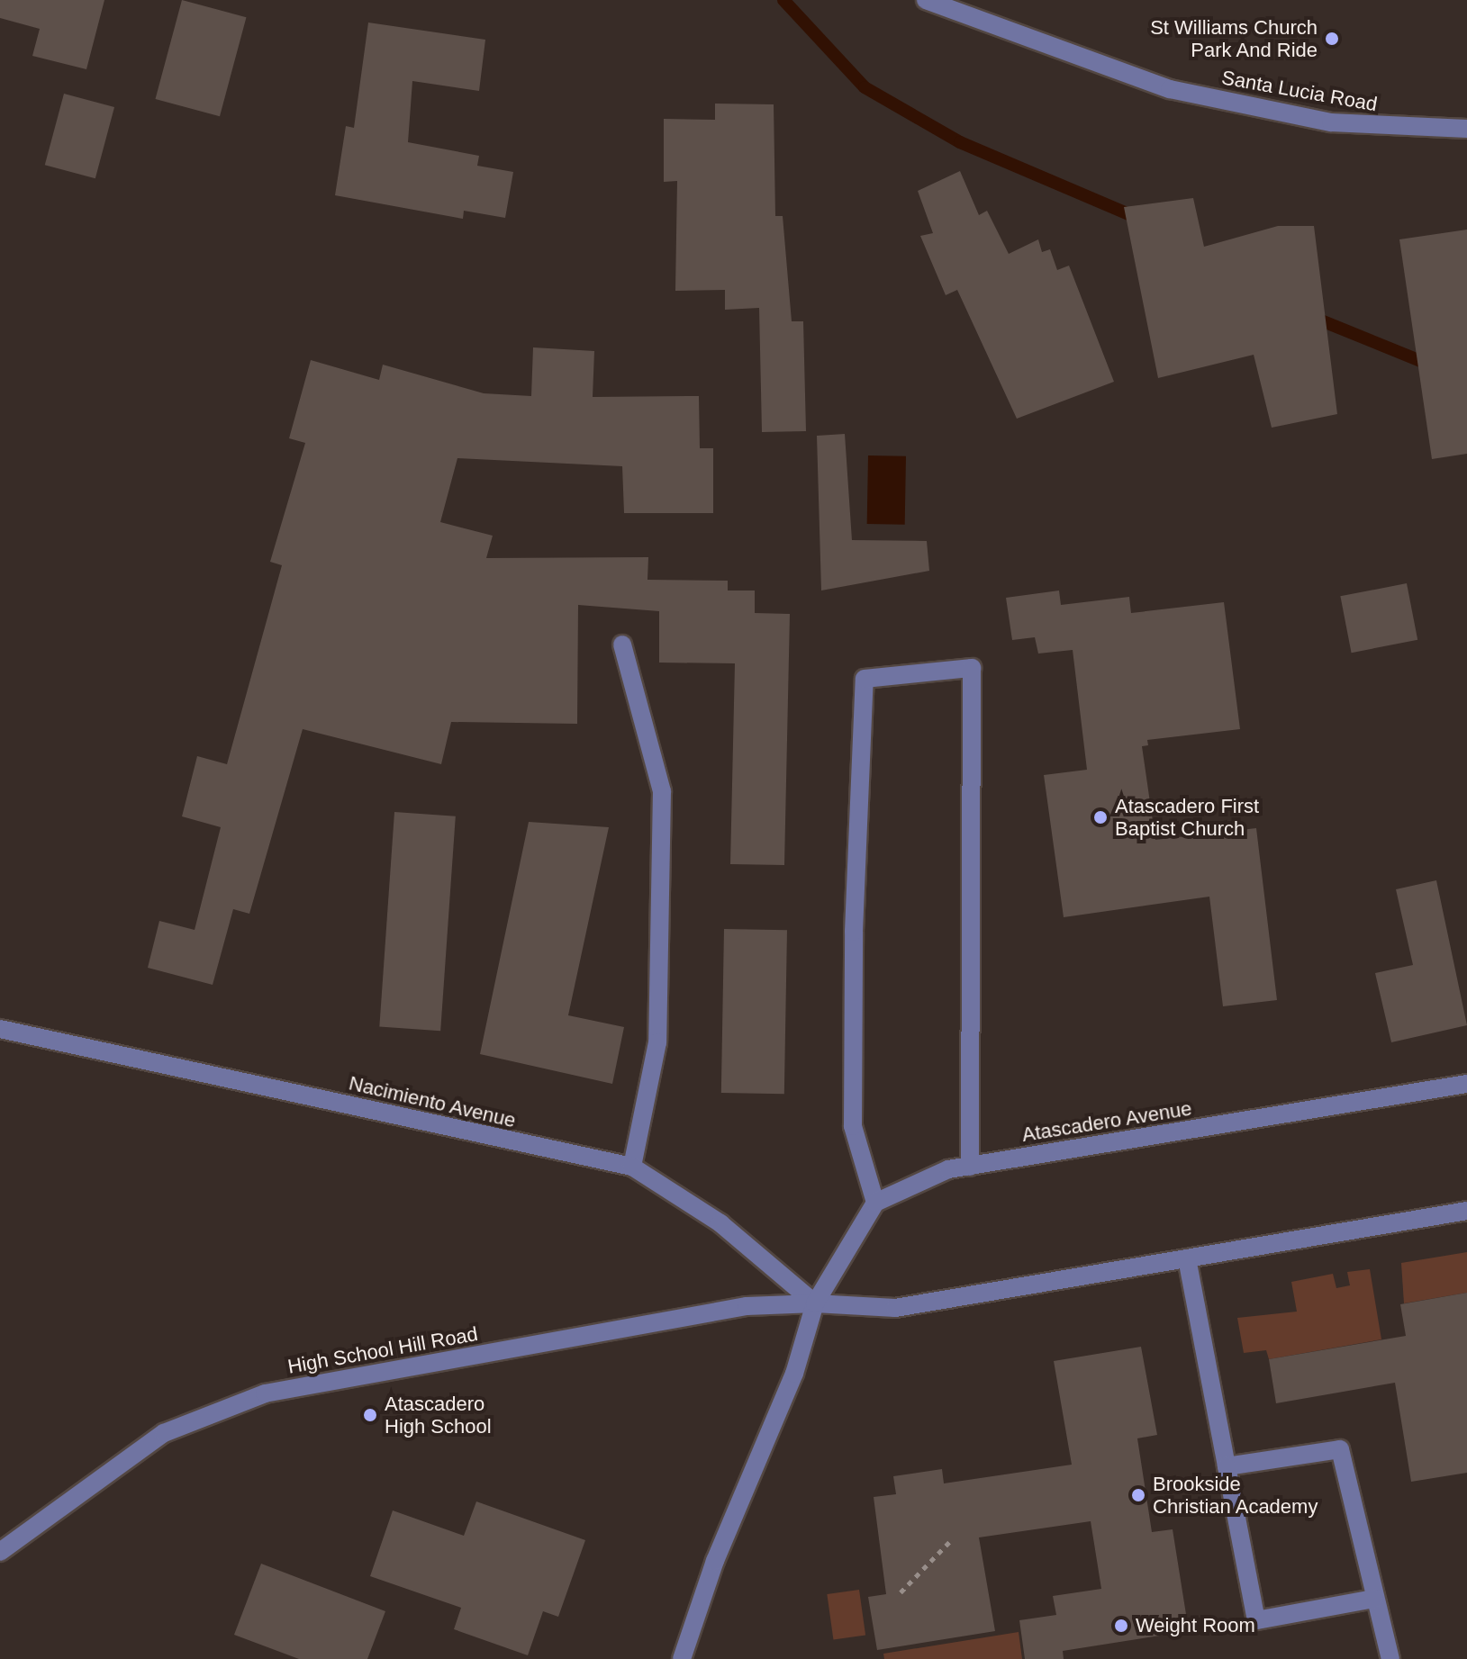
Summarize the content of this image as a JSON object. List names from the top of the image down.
{
  "streets": {
    "street": [
      "Santa Lucia Road",
      "Nacimiento Avenue",
      "Atascadero Avenue",
      "High School Hill Road"
    ]
  },
  "crossings": [
    ["Nacimiento Avenue", "High School Hill Road"]
  ],
  "places": [
    "St Williams Church Park And Ride",
    "Atascadero First Baptist Church",
    "Atascadero High School",
    "Brookside Christian Academy",
    "Weight Room"
  ]
}
